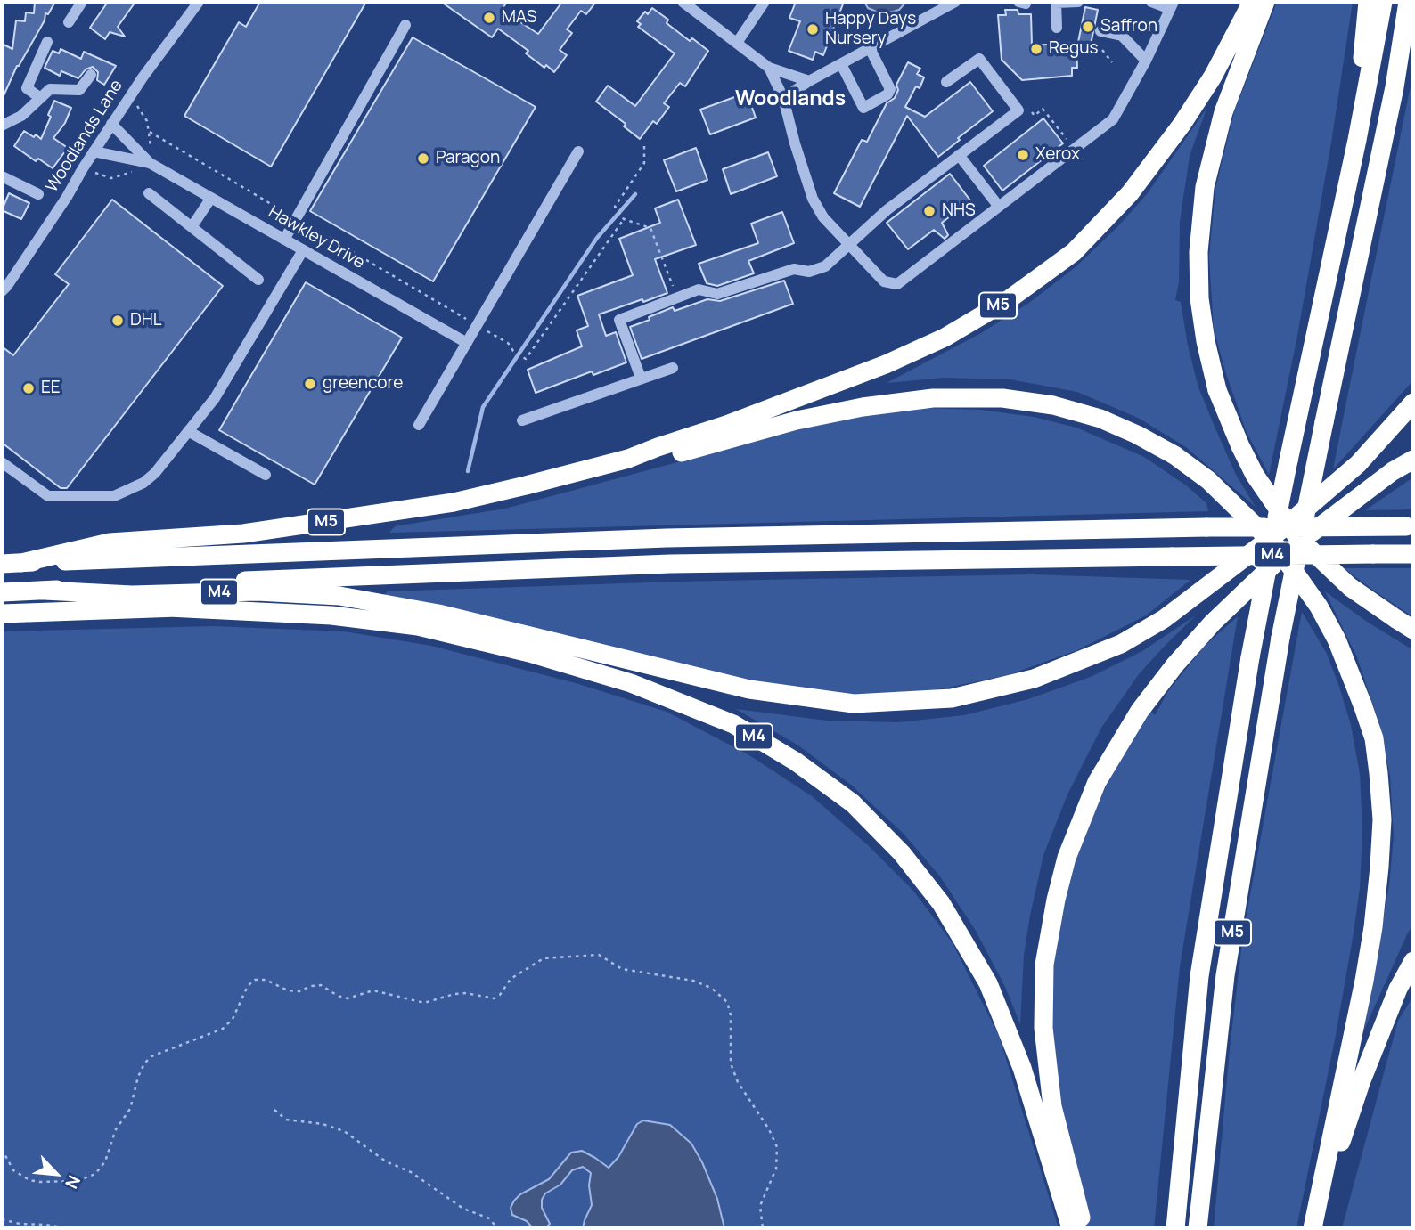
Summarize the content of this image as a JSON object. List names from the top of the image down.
{
  "streets": {
    "highway": ["M5", "M4"],
    "street": ["Woodlands Lane", "Hawkley Drive"]
  },
  "crossings": [
    ["Woodlands Lane", "Hawkley Drive"],
    ["M5", "M4"]
  ],
  "districts": ["Woodlands"],
  "places": [
    "MAS",
    "Saffron",
    "Happy Days Nursery",
    "Regus",
    "Xerox",
    "Paragon",
    "NHS",
    "DHL",
    "greencore",
    "EE"
  ],
  "north": "bottom right"
}
